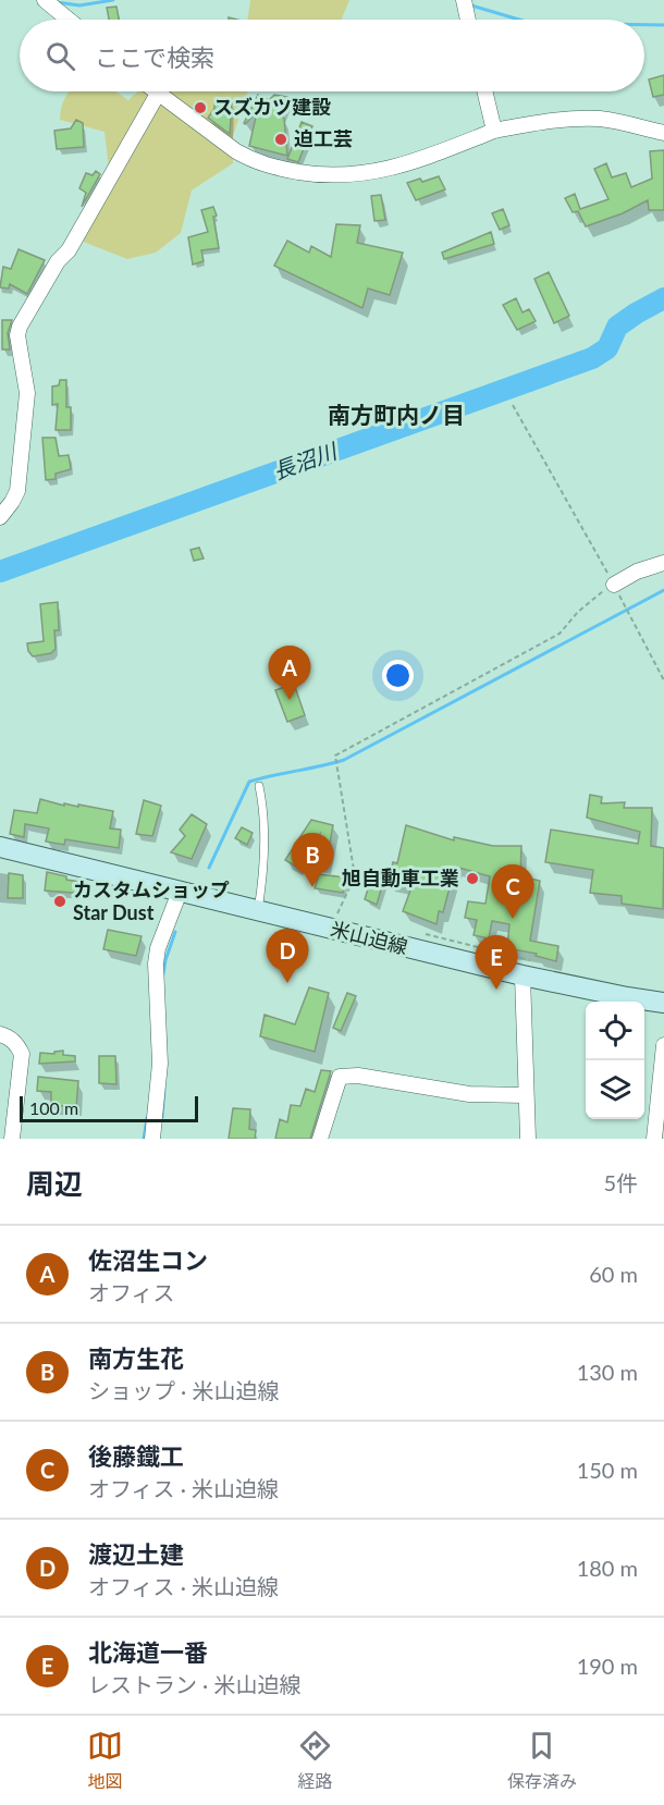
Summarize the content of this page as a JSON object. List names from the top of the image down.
{
  "streets": {
    "main road": ["米山迫線"]
  },
  "districts": ["南方町内ノ目"],
  "water": ["長沼川"],
  "places": [
    "スズカツ建設",
    "迫工芸",
    "旭自動車工業",
    "カスタムショップ Star Dust"
  ],
  "scale_bar": "100 m",
  "page": {
    "search": "ここで検索",
    "pins": [
      "A",
      "B",
      "C",
      "D",
      "E"
    ],
    "scale": "100 m",
    "heading": ["周辺", "5件"],
    "list": [
      {
        "mark": "A",
        "name": "佐沼生コン",
        "note": "オフィス",
        "value": "60 m"
      },
      {
        "mark": "B",
        "name": "南方生花",
        "note": "ショップ · 米山迫線",
        "value": "130 m"
      },
      {
        "mark": "C",
        "name": "後藤鐵工",
        "note": "オフィス · 米山迫線",
        "value": "150 m"
      },
      {
        "mark": "D",
        "name": "渡辺土建",
        "note": "オフィス · 米山迫線",
        "value": "180 m"
      },
      {
        "mark": "E",
        "name": "北海道一番",
        "note": "レストラン · 米山迫線",
        "value": "190 m"
      }
    ],
    "nav": ["地図", "経路", "保存済み"]
  }
}
